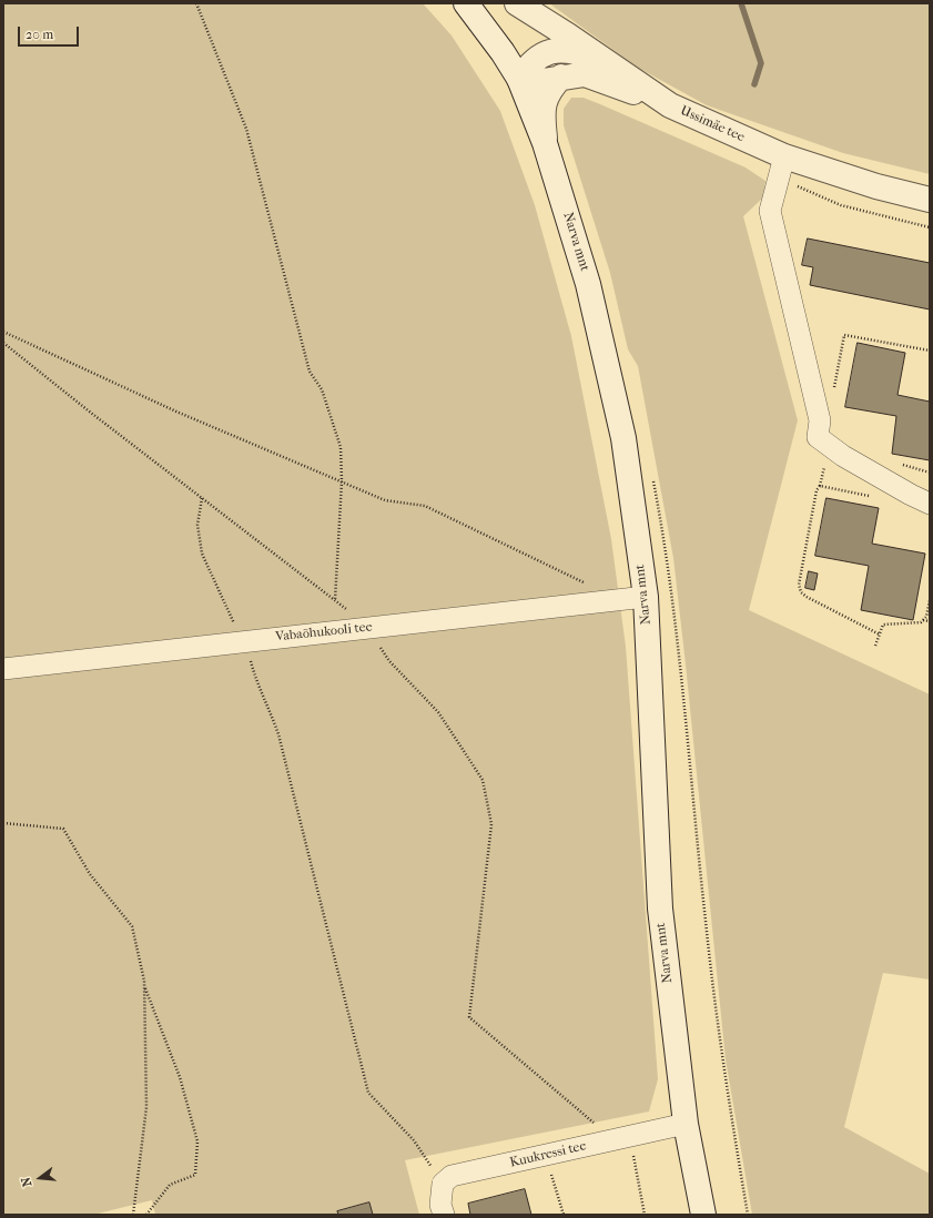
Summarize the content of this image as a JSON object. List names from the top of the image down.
{
  "streets": {
    "main road": ["Ussimäe tee", "Narva mnt"],
    "street": ["Vabaõhukooli tee", "Kuukressi tee"]
  },
  "crossings": [
    ["Narva mnt", "Vabaõhukooli tee"],
    ["Narva mnt", "Kuukressi tee"]
  ],
  "scale_bar": "20 m",
  "north": "left"
}
